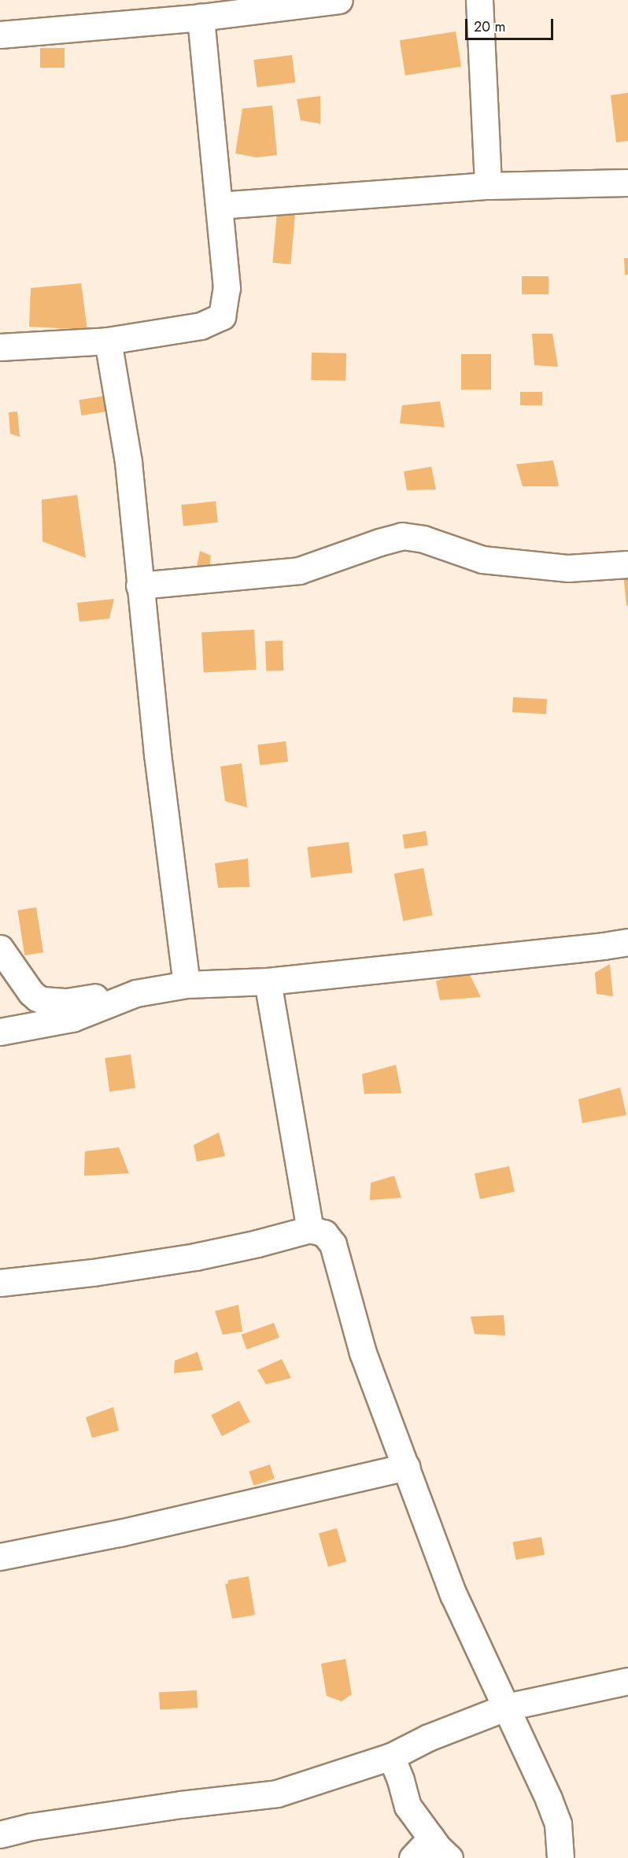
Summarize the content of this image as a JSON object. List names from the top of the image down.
{
  "scale_bar": "20 m"
}
